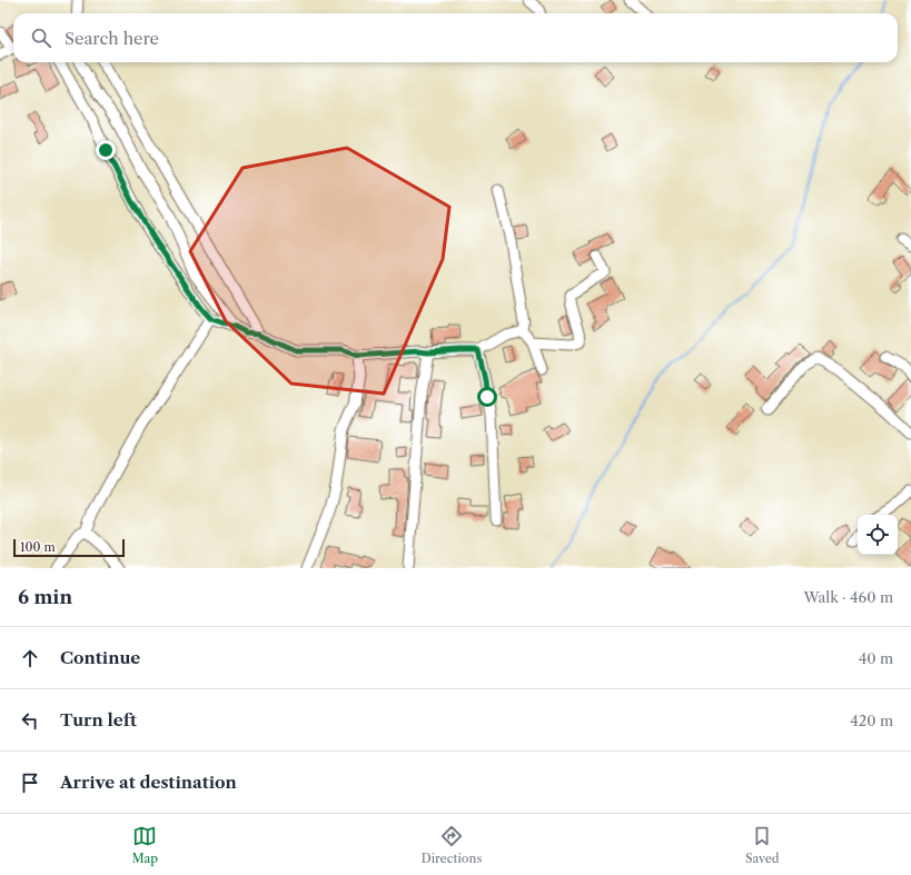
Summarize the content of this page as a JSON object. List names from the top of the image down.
{
  "scale_bar": "100 m",
  "page": {
    "search": "Search here",
    "scale": "100 m",
    "heading": ["6 min", "Walk · 460 m"],
    "list": [
      ["Continue", "40 m"],
      ["Turn left", "420 m"],
      "Arrive at destination"
    ],
    "nav": ["Map", "Directions", "Saved"]
  }
}
